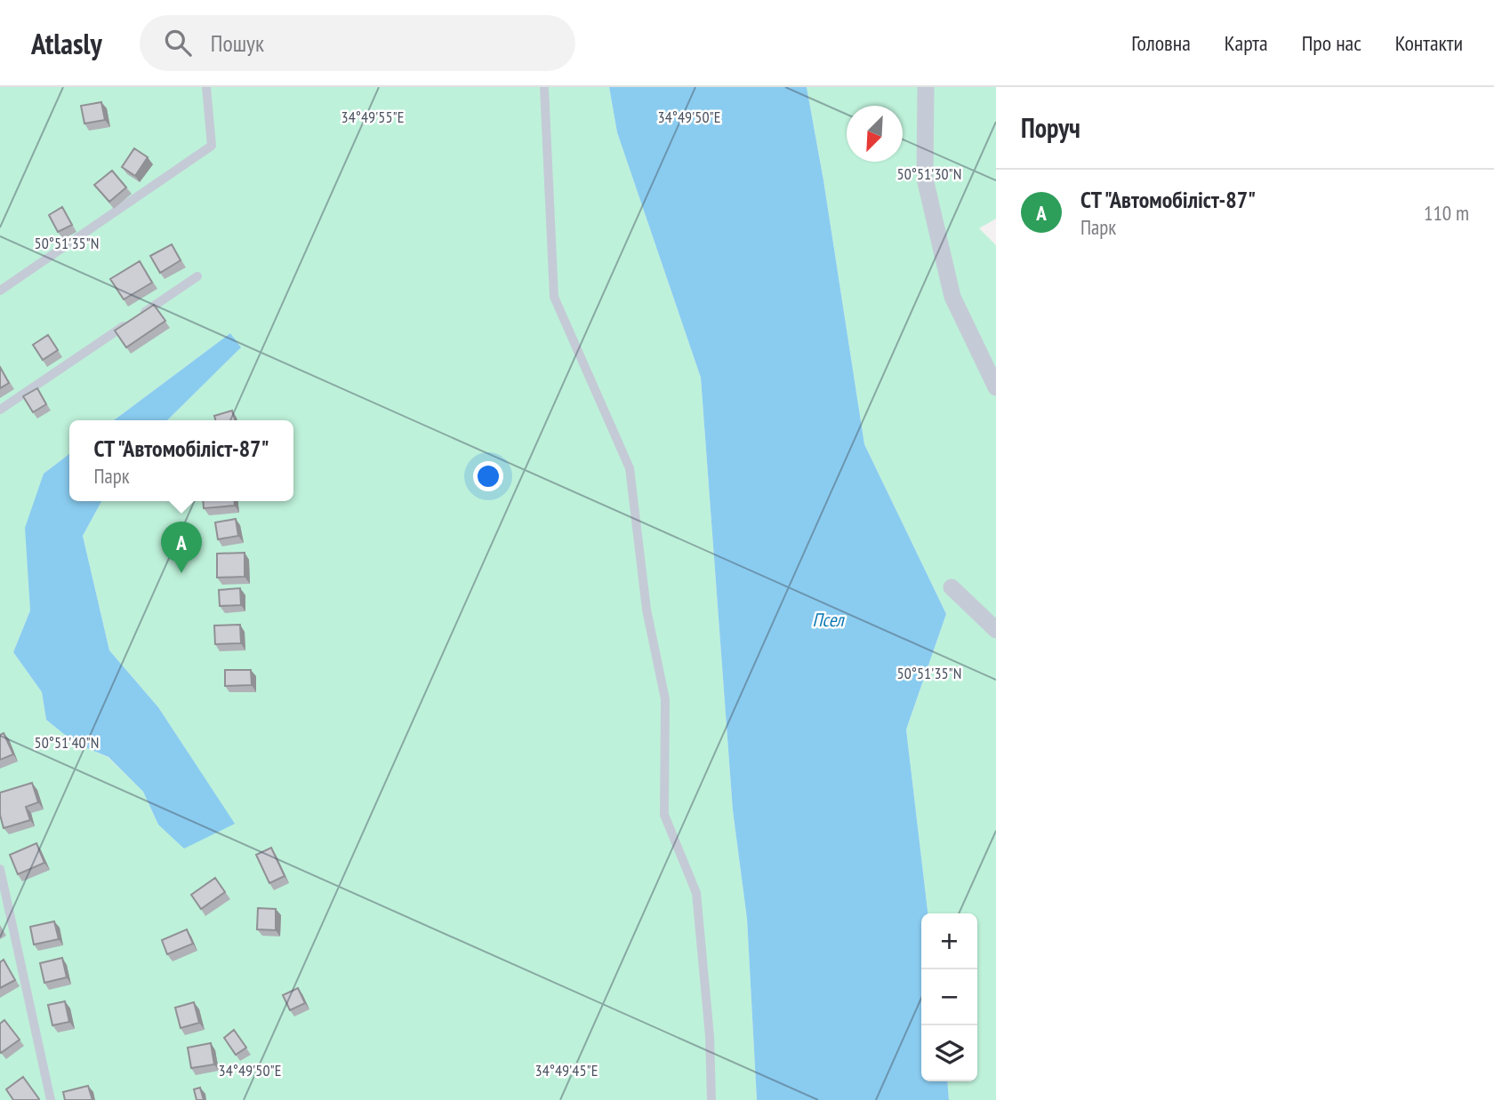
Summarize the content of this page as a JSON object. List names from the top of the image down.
{
  "water": ["Псел"],
  "north": "bottom left",
  "page": {
    "header": "Atlasly",
    "search": "Пошук",
    "nav": [
      "Головна",
      "Карта",
      "Про нас",
      "Контакти"
    ],
    "heading": "Поруч",
    "list": [
      {
        "mark": "A",
        "name": "СТ \"Автомобiлiст-87\"",
        "note": "Парк",
        "value": "110 m"
      }
    ],
    "popup": ["СТ \"Автомобiлiст-87\"", "Парк"],
    "pins": "A",
    "map_buttons": ["+", "−"]
  },
  "coordinates": [
    "34°49'55\"E",
    "34°49'50\"E",
    "50°51'30\"N",
    "50°51'35\"N",
    "50°51'40\"N",
    "34°49'45\"E"
  ]
}
